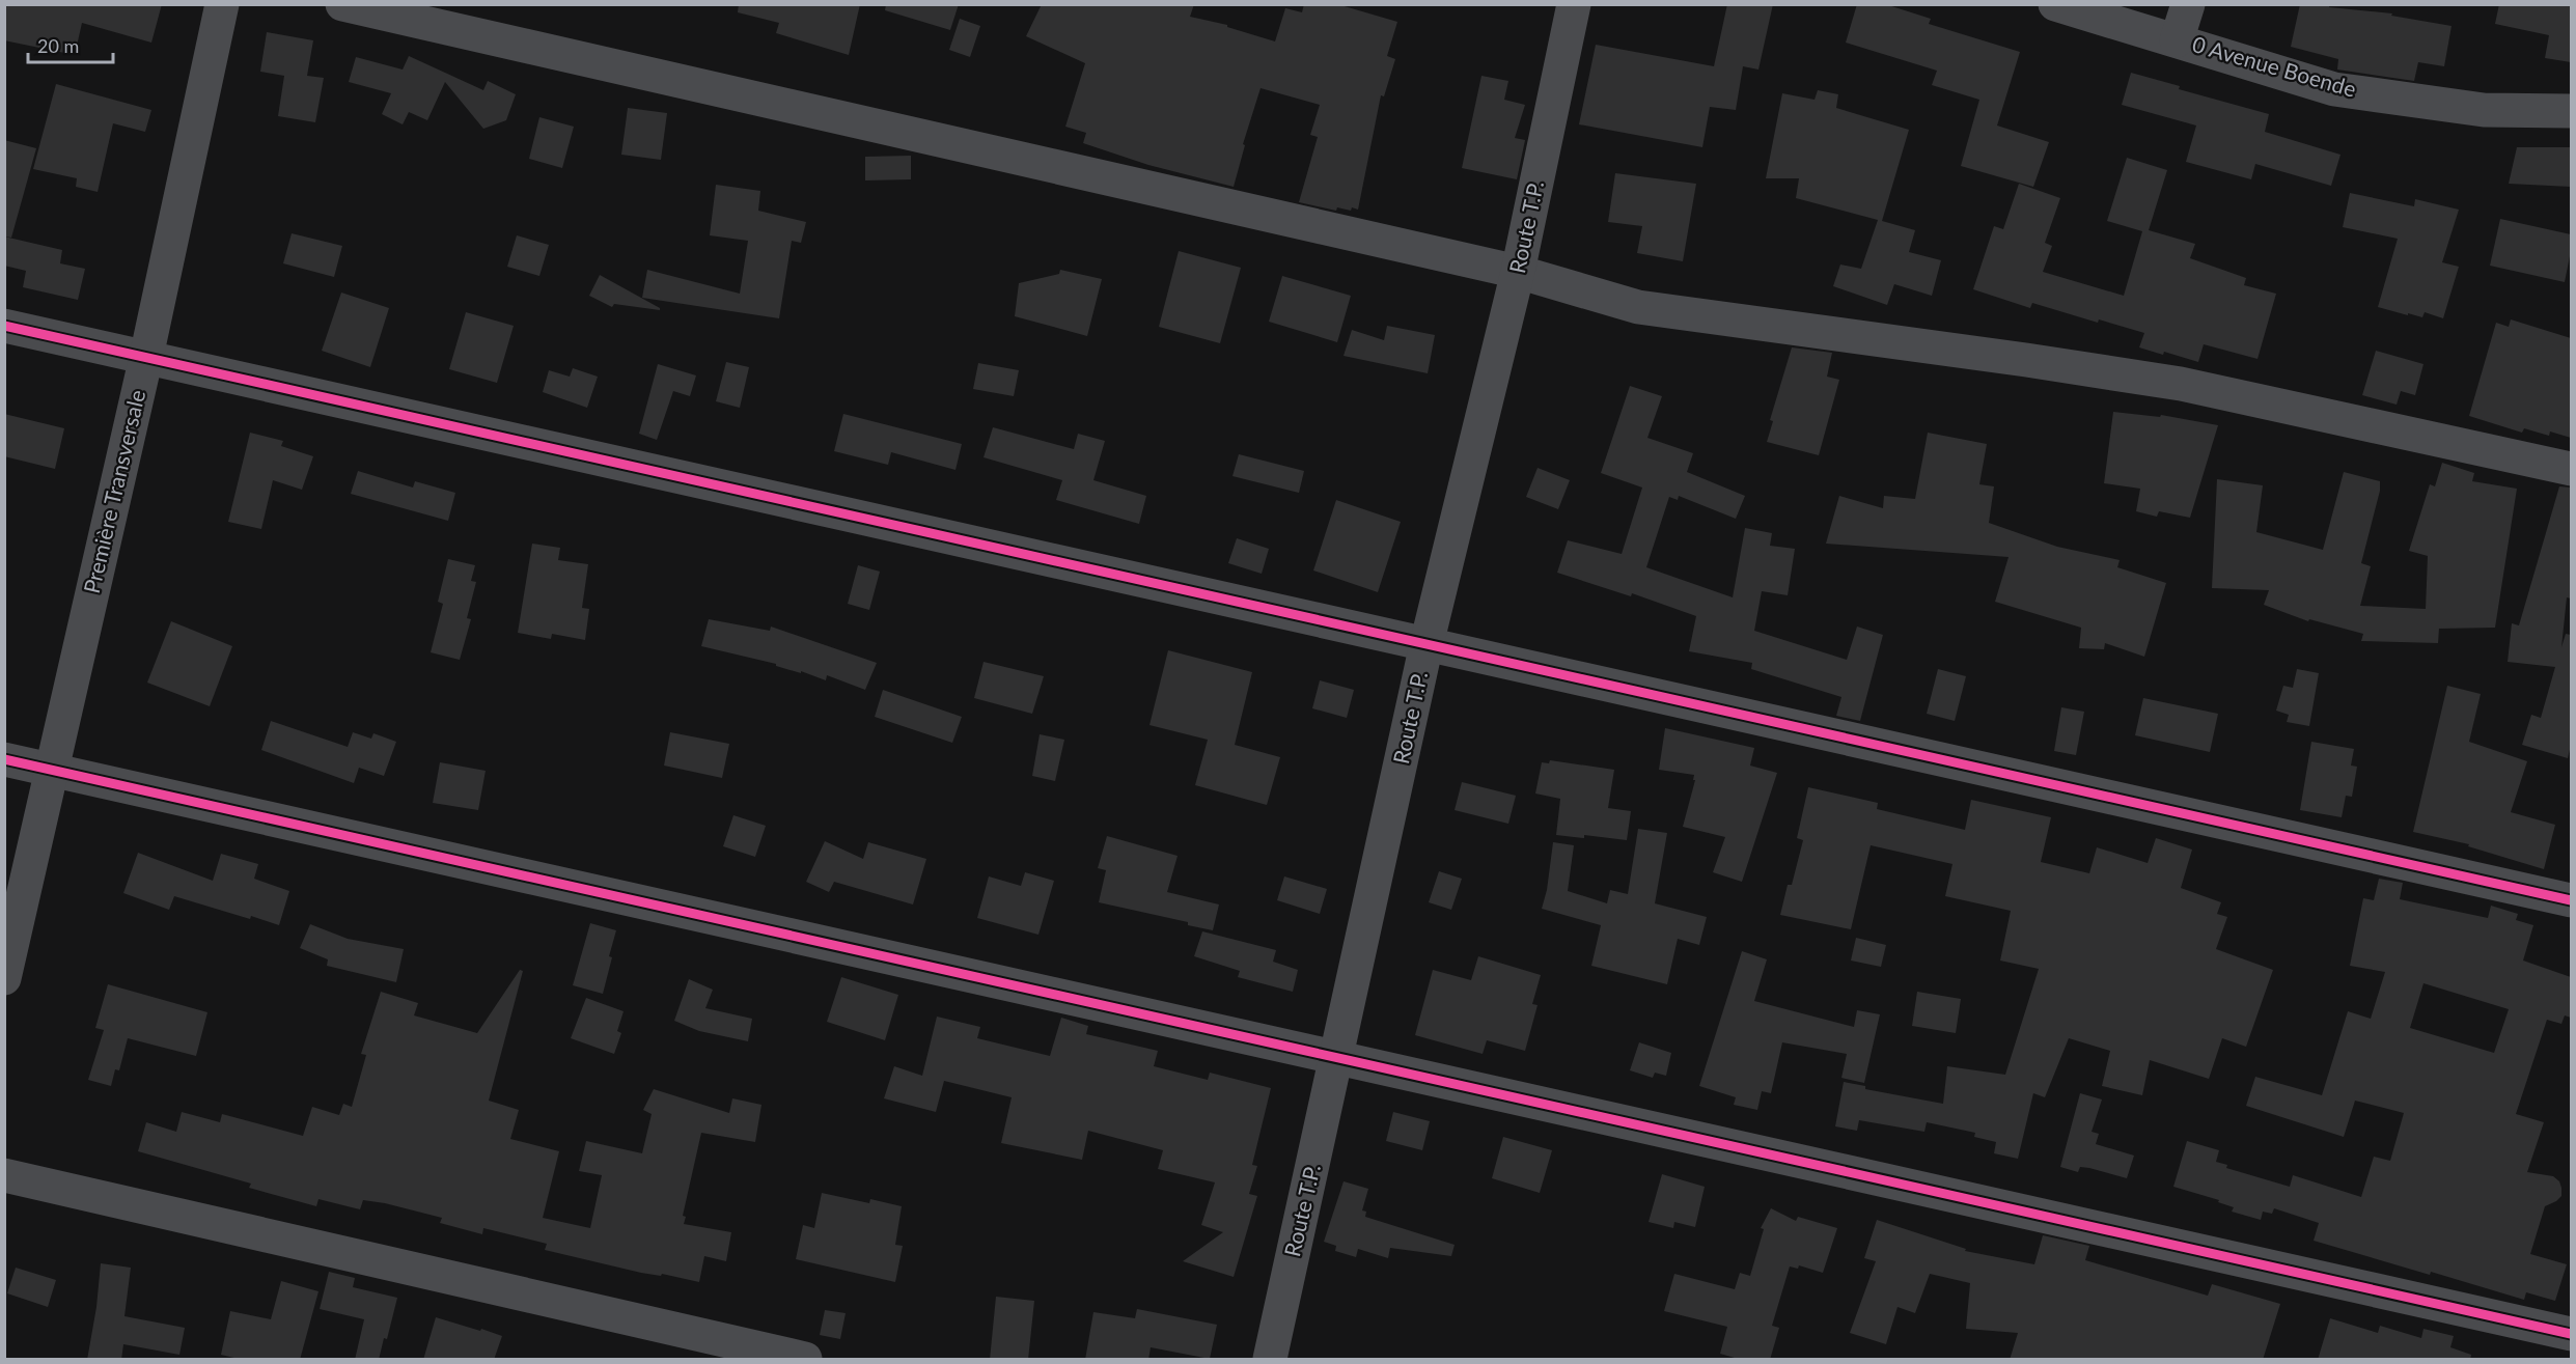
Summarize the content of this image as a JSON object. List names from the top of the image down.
{
  "streets": {
    "street": ["0 Avenue Boende", "Route T.P.", "Première Transversale"]
  },
  "scale_bar": "20 m"
}
